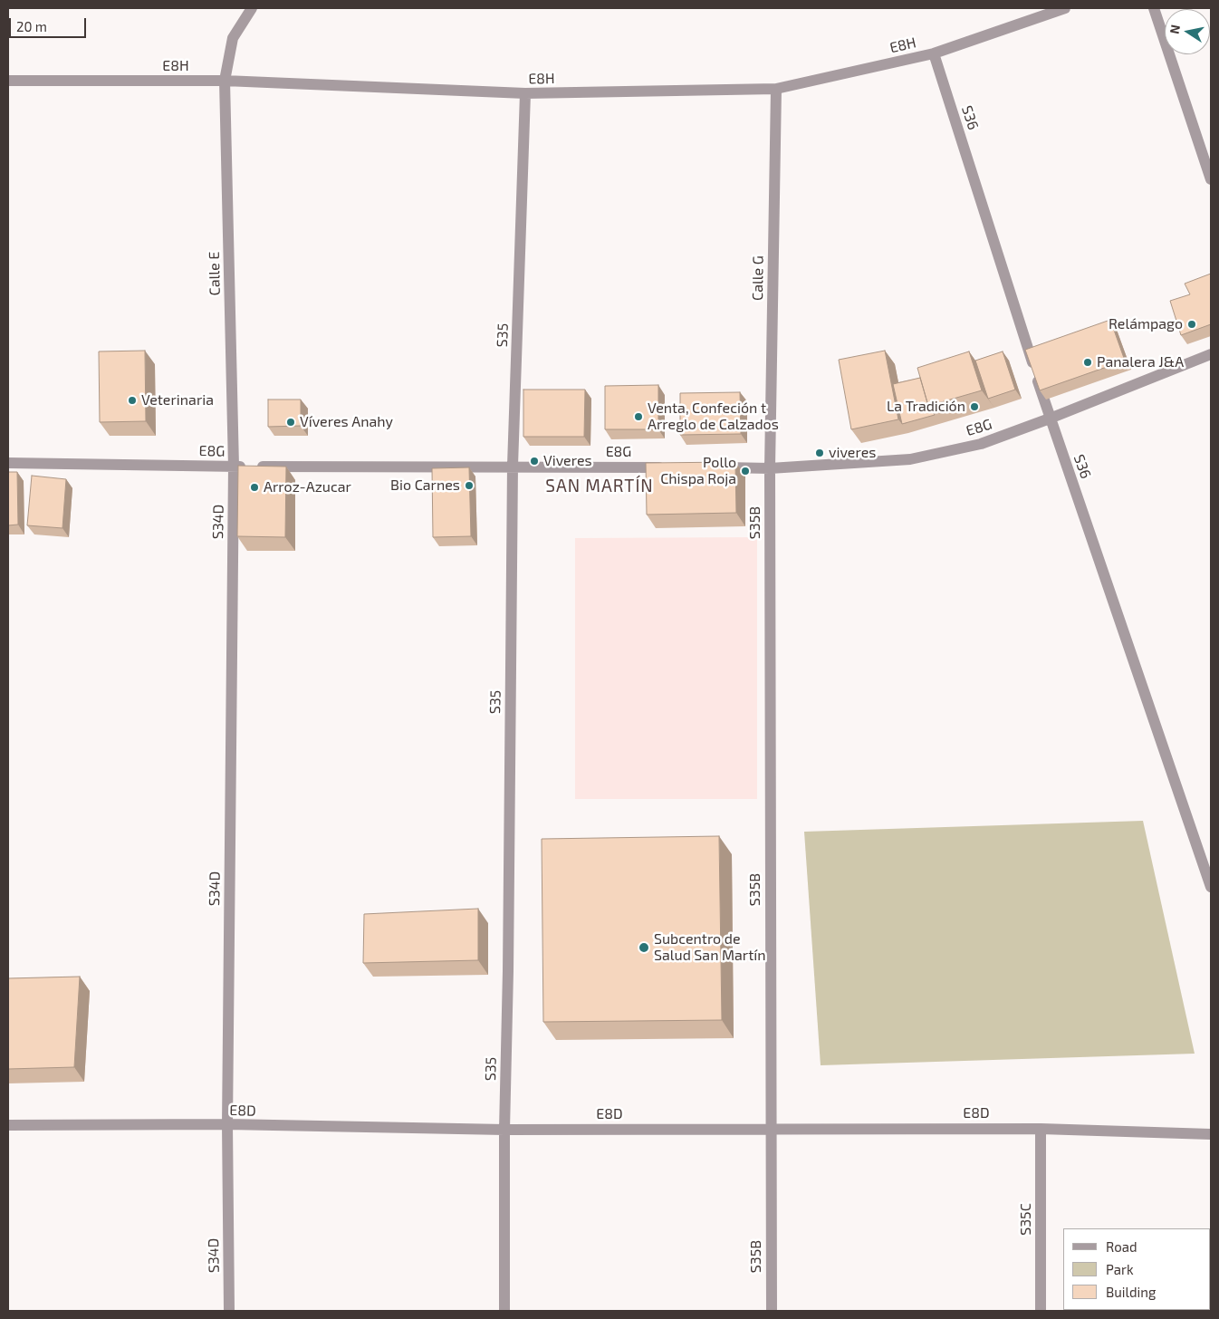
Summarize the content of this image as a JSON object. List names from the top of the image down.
{
  "streets": {
    "street": [
      "E8H",
      "S36",
      "Calle E",
      "Calle G",
      "S35",
      "E8G",
      "S34D",
      "S35B",
      "E8D",
      "S35C"
    ]
  },
  "crossings": [
    ["E8H", "S36"],
    ["E8H", "Calle E"],
    ["E8H", "Calle G"],
    ["E8H", "S35"],
    ["S36", "E8G"],
    ["Calle E", "E8G"],
    ["Calle E", "S34D"],
    ["Calle G", "E8G"],
    ["Calle G", "S35B"],
    ["S35", "E8G"],
    ["S35", "E8D"],
    ["E8G", "S34D"],
    ["E8G", "S35B"],
    ["S34D", "E8D"],
    ["S35B", "E8D"],
    ["E8D", "S35C"]
  ],
  "districts": ["SAN MARTÍN"],
  "places": [
    "Relámpago",
    "Panalera J&A",
    "Veterinaria",
    "La Tradición",
    "Venta, Confeción t Arreglo de Calzados",
    "Víveres Anahy",
    "viveres",
    "Viveres",
    "Pollo Chispa Roja",
    "Bio Carnes",
    "Arroz-Azucar",
    "Subcentro de Salud San Martín"
  ],
  "legend": ["Road", "Park", "Building"],
  "scale_bar": "20 m",
  "north": "left"
}
